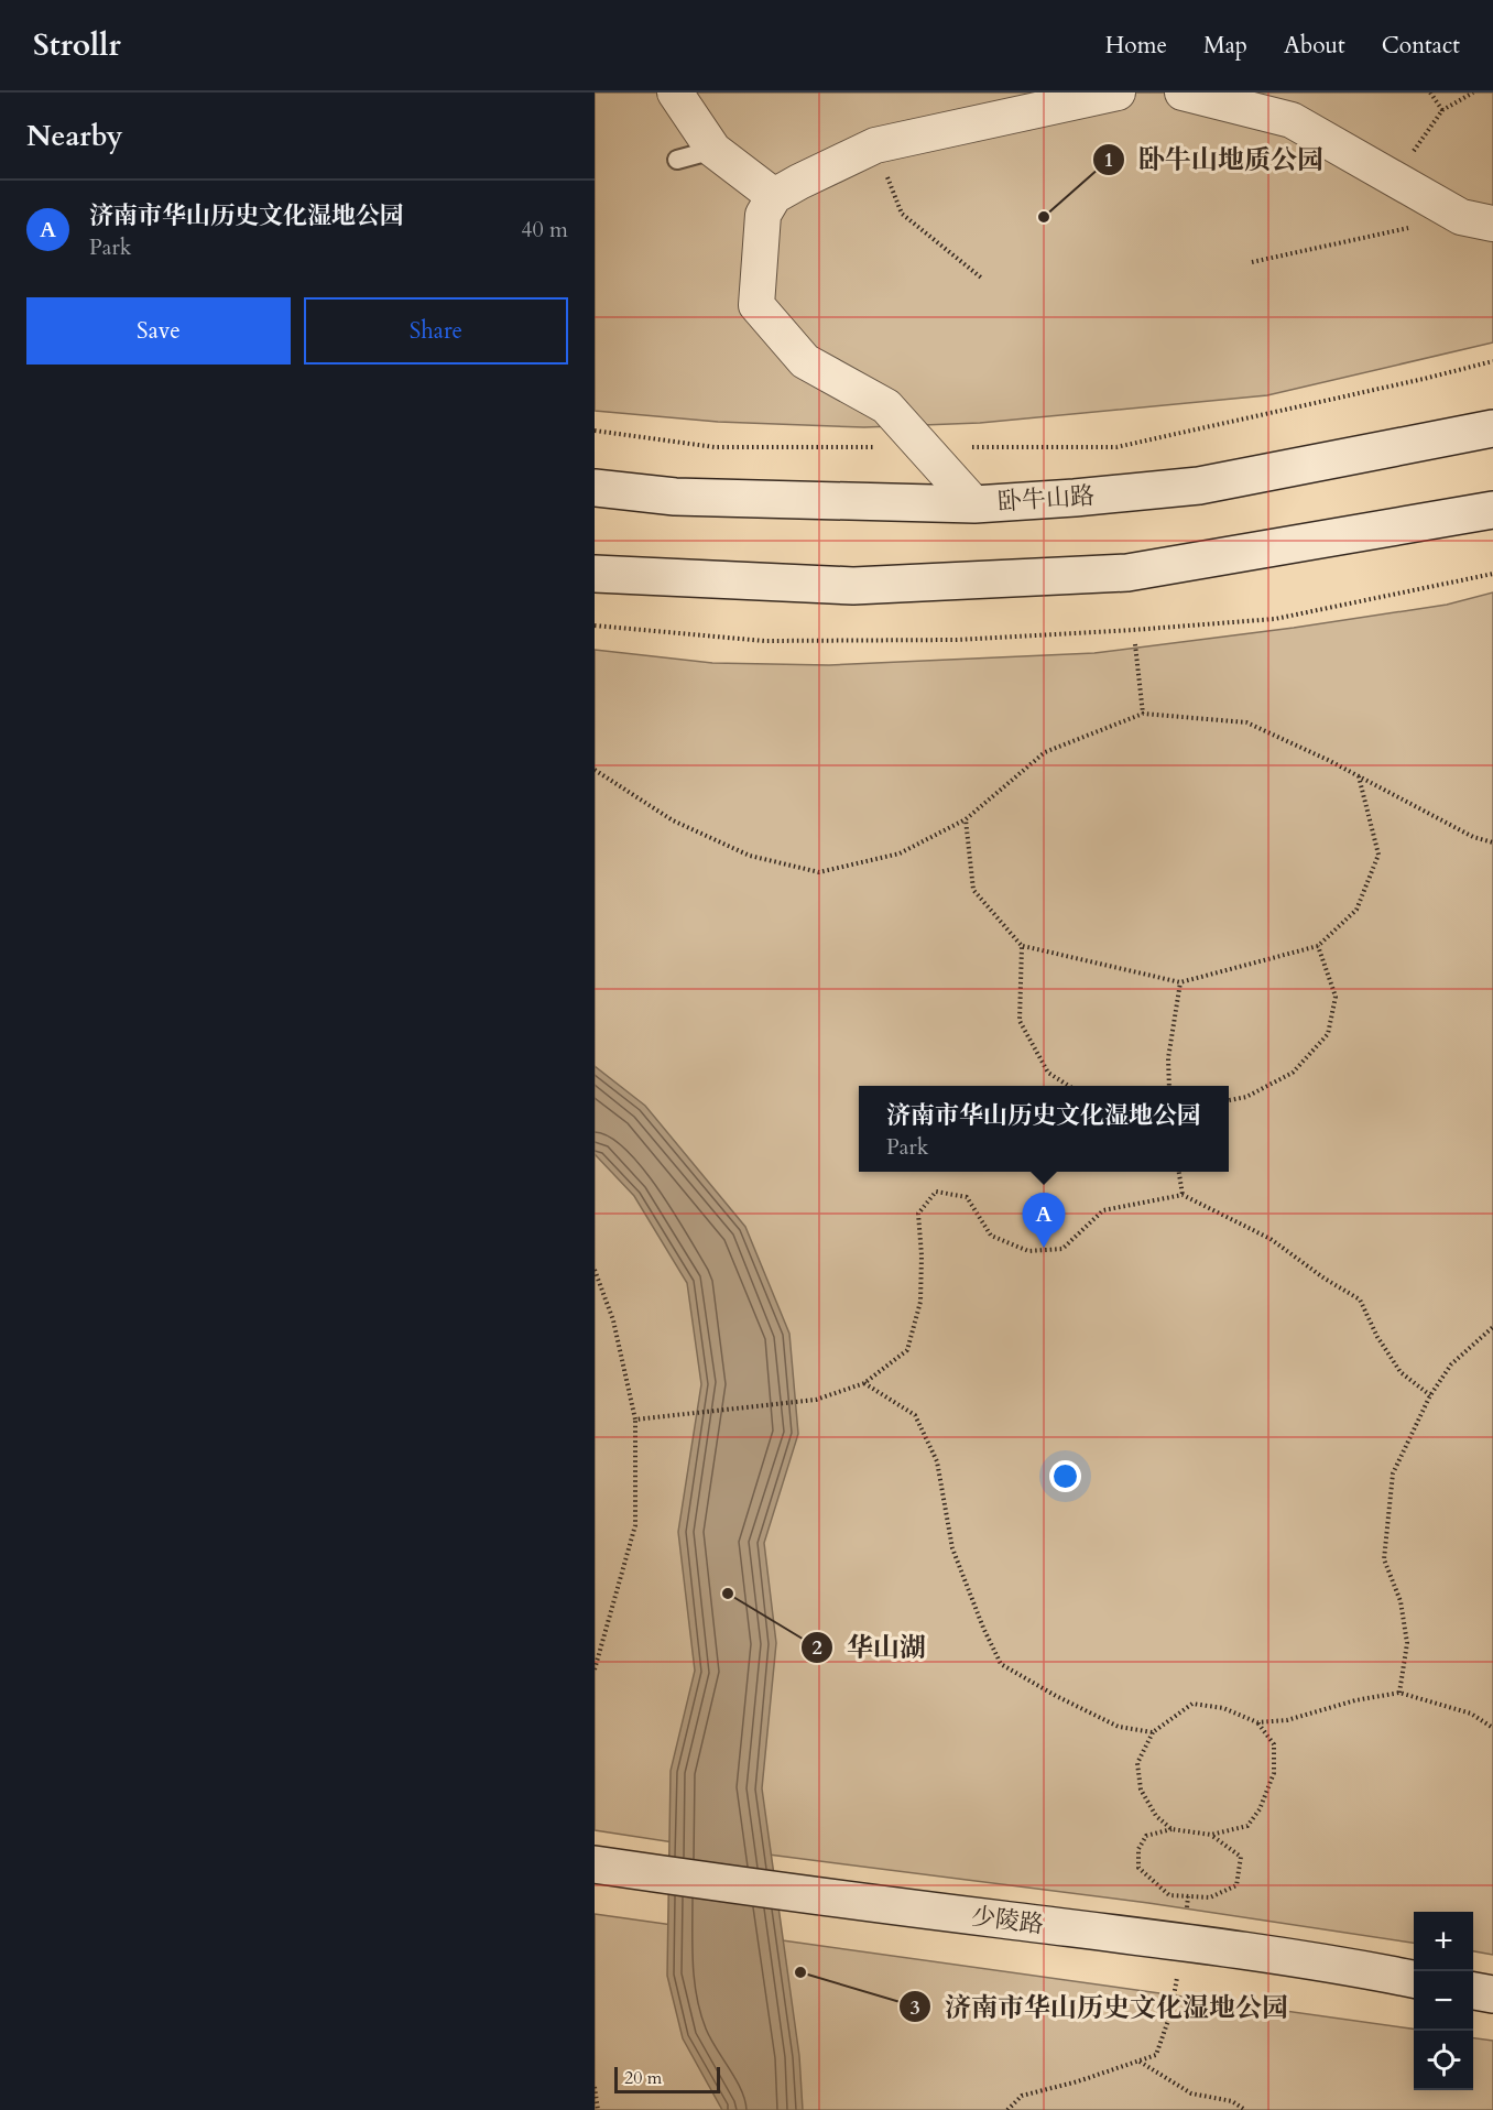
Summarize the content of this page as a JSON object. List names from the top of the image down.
{
  "streets": {
    "main road": ["卧牛山路", "少陵路"]
  },
  "places": ["卧牛山地质公园", "华山湖", "济南市华山历史文化湿地公园"],
  "scale_bar": "20 m",
  "page": {
    "header": "Strollr",
    "nav": [
      "Home",
      "Map",
      "About",
      "Contact"
    ],
    "heading": "Nearby",
    "list": [
      {
        "mark": "A",
        "name": "济南市华山历史文化湿地公园",
        "note": "Park",
        "value": "40 m"
      }
    ],
    "buttons": ["Save", "Share"],
    "popup": ["济南市华山历史文化湿地公园", "Park"],
    "pins": "A",
    "map_buttons": ["+", "−"],
    "scale": "20 m"
  }
}
